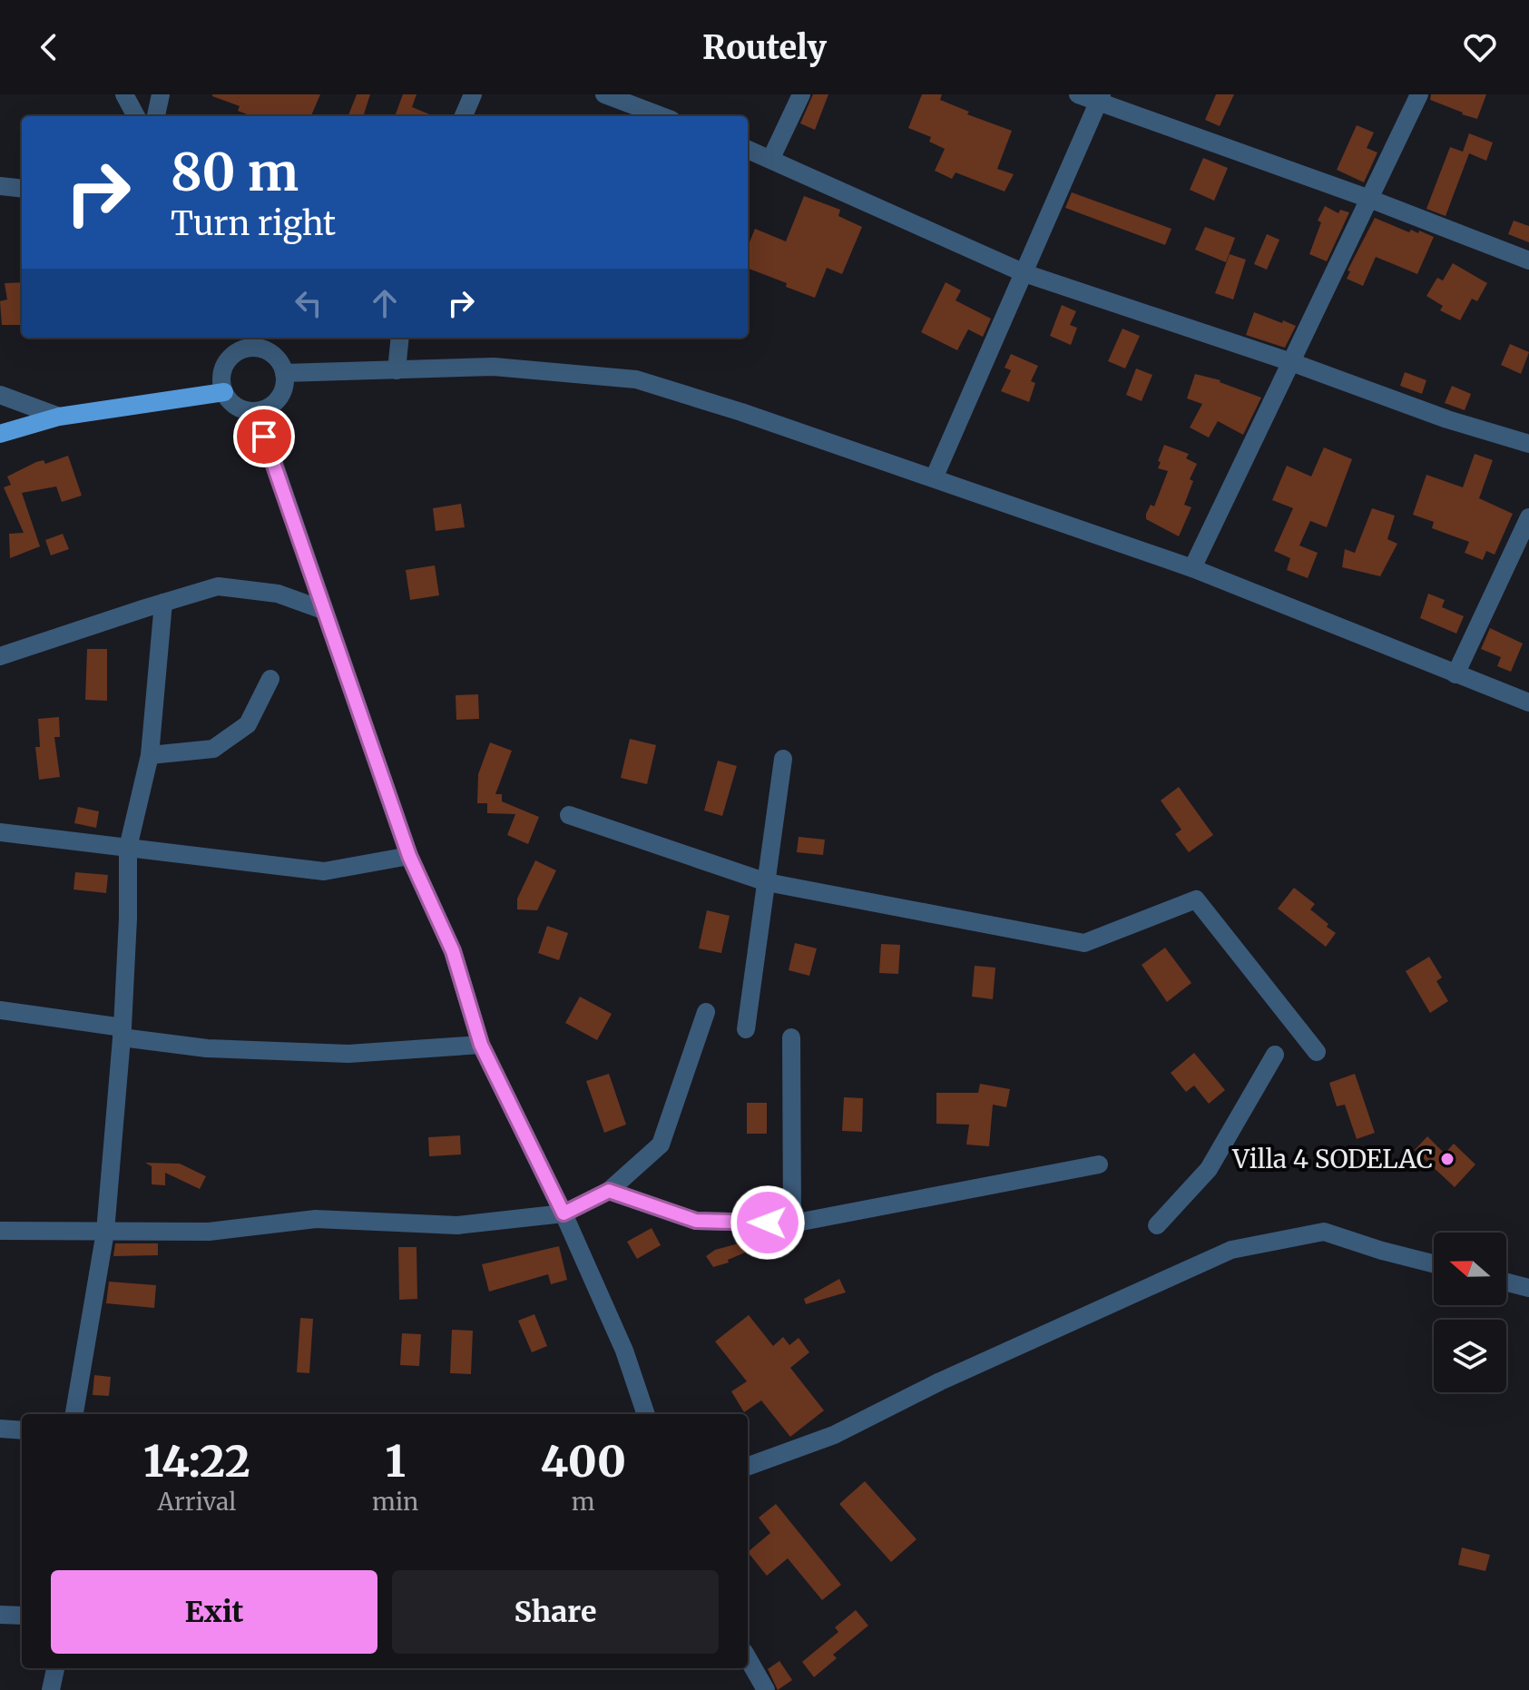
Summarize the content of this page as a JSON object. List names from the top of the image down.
{
  "places": ["Villa 4 SODELAC"],
  "north": "left",
  "page": {
    "header": "Routely",
    "turn": ["80 m", "Turn right"],
    "eta": [
      "14:22",
      "Arrival",
      "1",
      "min",
      "400",
      "m"
    ],
    "buttons": ["Exit", "Share"]
  }
}
